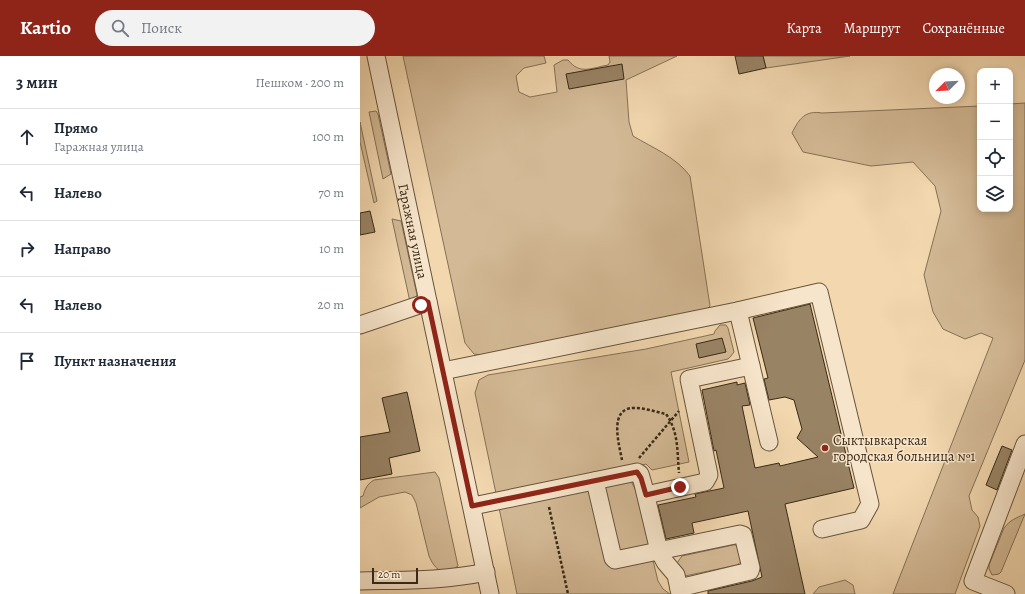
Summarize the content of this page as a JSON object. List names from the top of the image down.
{
  "streets": {
    "street": ["Гаражная улица"]
  },
  "places": ["Сыктывкарская городская больница №1"],
  "scale_bar": "20 m",
  "north": "bottom left",
  "page": {
    "header": "Kartio",
    "search": "Поиск",
    "nav": ["Карта", "Маршрут", "Сохранённые"],
    "heading": ["3 мин", "Пешком · 200 m"],
    "map_buttons": ["+", "−"],
    "list": [
      ["Прямо", "Гаражная улица", "100 m"],
      ["Налево", "70 m"],
      ["Направо", "10 m"],
      ["Налево", "20 m"],
      "Пункт назначения"
    ],
    "scale": "20 m"
  }
}
